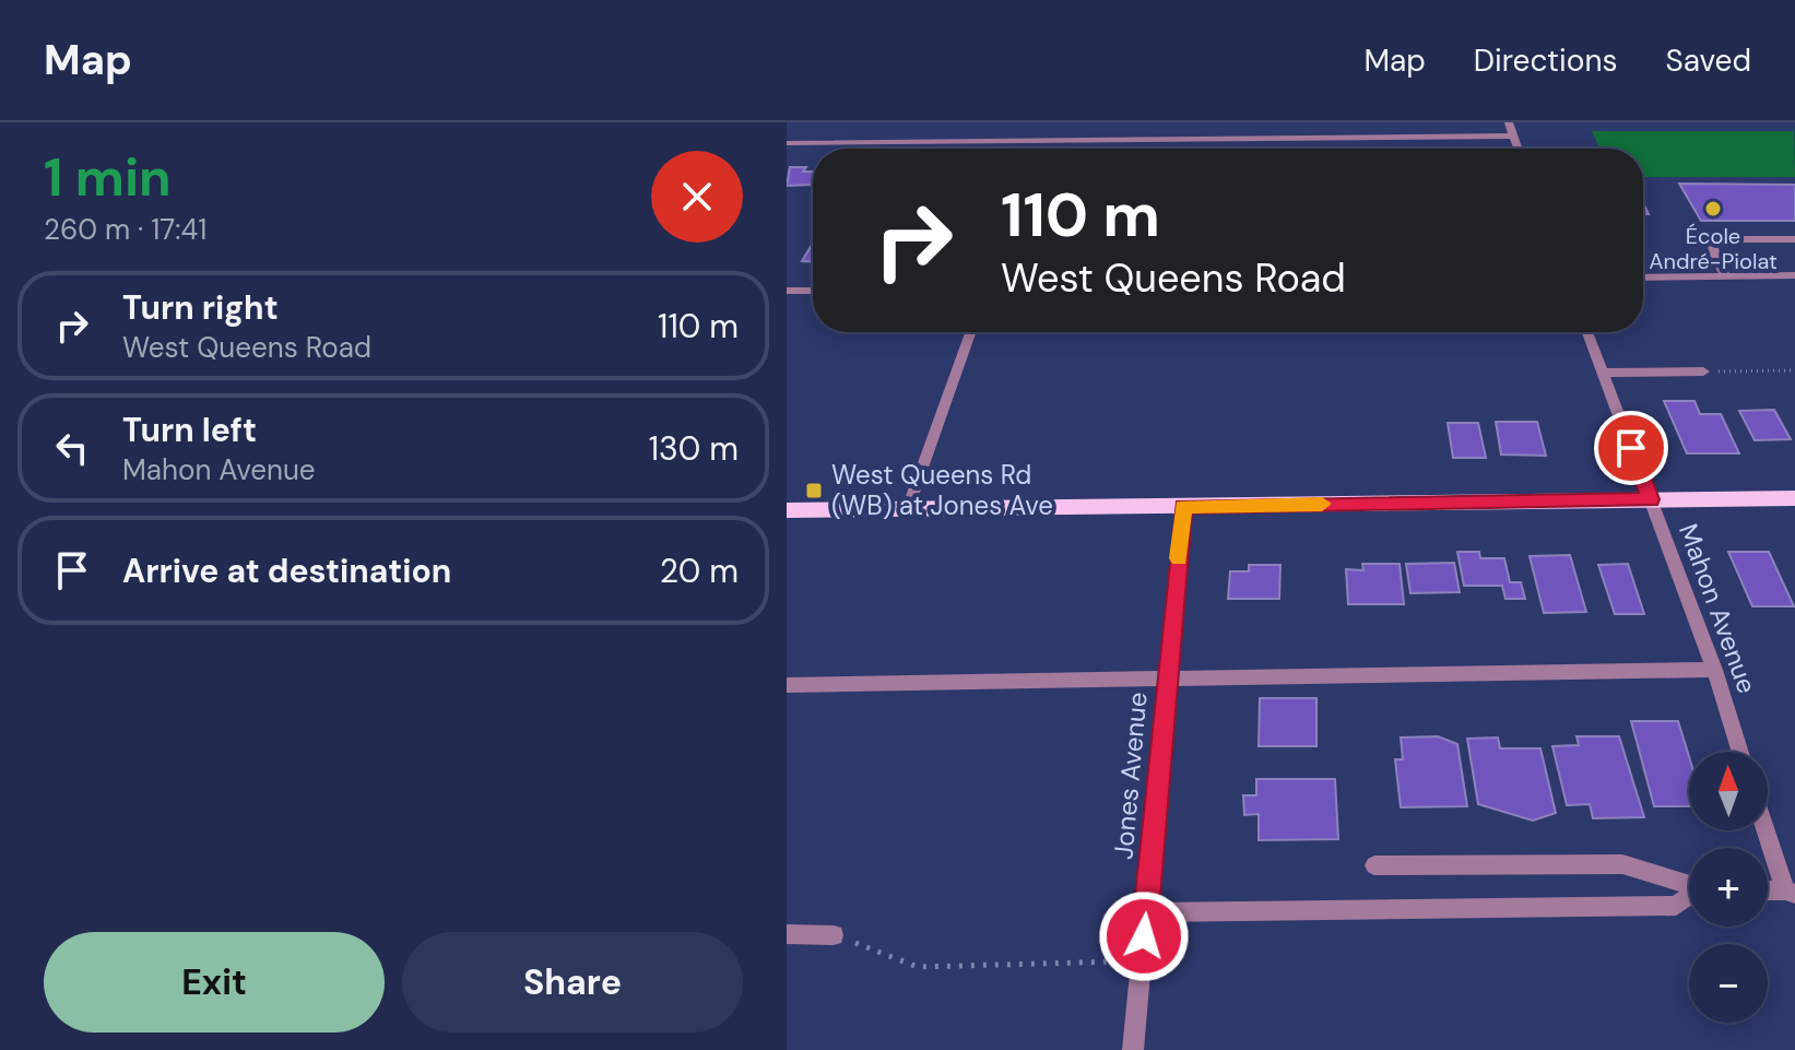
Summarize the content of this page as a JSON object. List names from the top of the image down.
{
  "streets": {
    "street": ["Mahon Avenue", "Jones Avenue"]
  },
  "places": {
    "other": ["École André-Piolat"],
    "transit": ["West Queens Rd (WB) at Jones Ave"]
  },
  "north": "top",
  "page": {
    "header": "Map",
    "nav": ["Map", "Directions", "Saved"],
    "heading": ["1 min", "260 m · 17:41"],
    "turn": ["110 m", "West Queens Road"],
    "list": [
      {
        "name": "Turn right",
        "note": "West Queens Road",
        "value": "110 m"
      },
      {
        "name": "Turn left",
        "note": "Mahon Avenue",
        "value": "130 m"
      },
      {
        "name": "Arrive at destination",
        "value": "20 m"
      }
    ],
    "map_buttons": ["+", "−"],
    "buttons": ["Exit", "Share"]
  }
}
